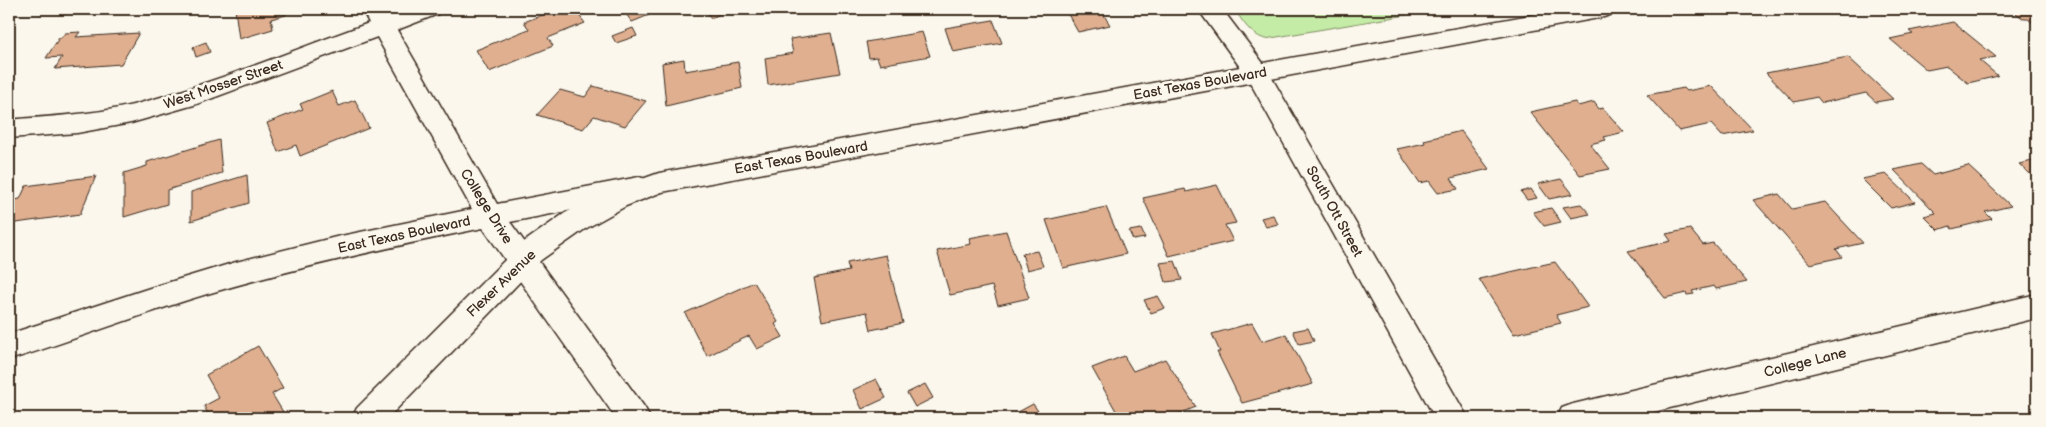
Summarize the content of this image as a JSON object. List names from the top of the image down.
{
  "streets": {
    "street": [
      "East Texas Boulevard",
      "West Mosser Street",
      "College Drive",
      "South Ott Street",
      "Flexer Avenue",
      "College Lane"
    ]
  },
  "crossings": [
    ["East Texas Boulevard", "College Drive"],
    ["East Texas Boulevard", "South Ott Street"],
    ["East Texas Boulevard", "Flexer Avenue"],
    ["West Mosser Street", "College Drive"],
    ["College Drive", "Flexer Avenue"]
  ]
}
